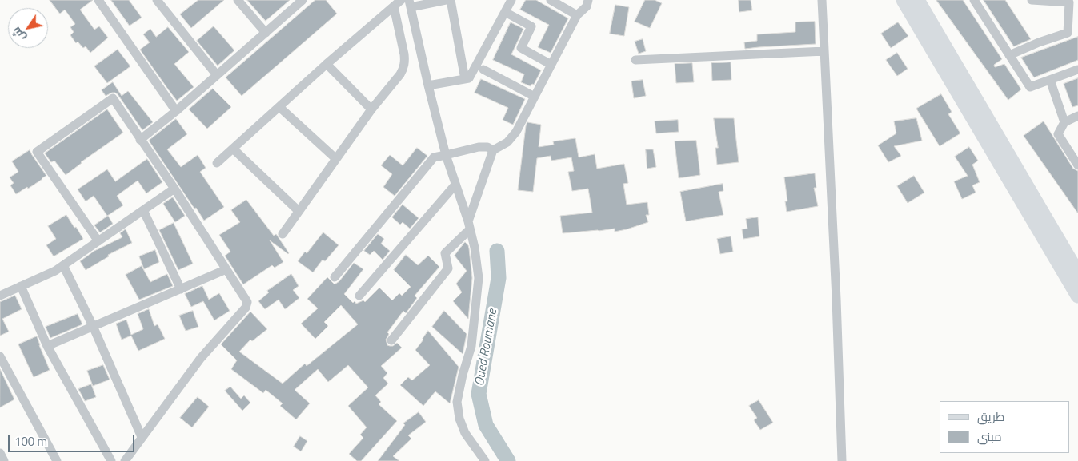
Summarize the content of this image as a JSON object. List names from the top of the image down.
{
  "water": ["Oued Roumane"],
  "legend": ["طريق", "مبنى"],
  "scale_bar": "100 m",
  "north": "bottom left"
}
